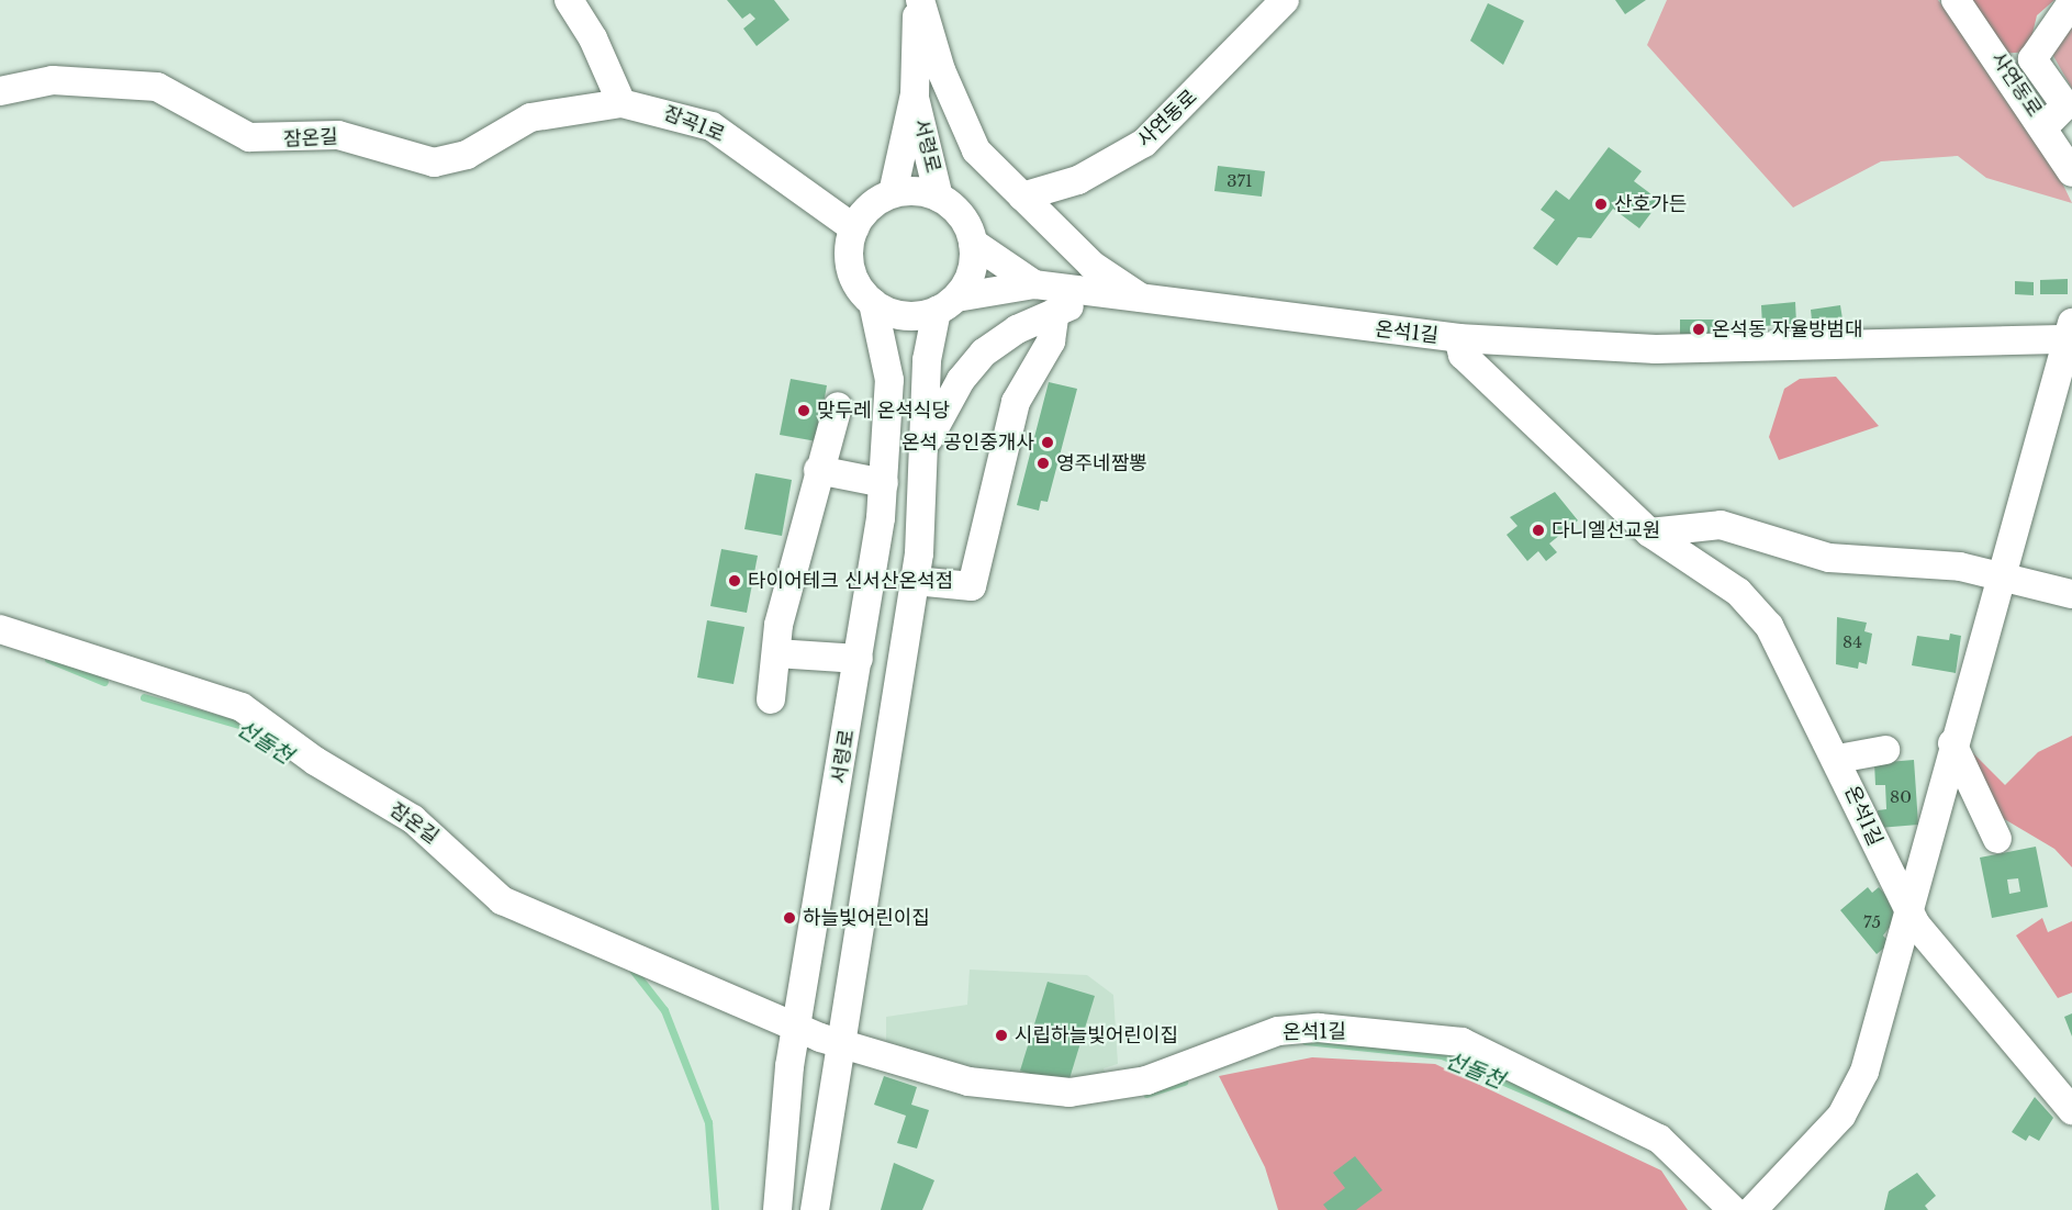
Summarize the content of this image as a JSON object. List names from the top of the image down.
{
  "streets": {
    "street": [
      "사연동로",
      "잠곡1로",
      "잠온길",
      "서령로",
      "온석1길"
    ]
  },
  "crossings": [
    ["잠곡1로", "잠온길"],
    ["잠곡1로", "서령로"],
    ["잠온길", "서령로"],
    ["잠온길", "온석1길"],
    ["서령로", "온석1길"]
  ],
  "water": ["선돌천"],
  "places": [
    "산호가든",
    "온석동 자율방범대",
    "맞두레 온석식당",
    "온석 공인중개사",
    "영주네짬뽕",
    "다니엘선교원",
    "타이어테크 신서산온석점",
    "하늘빛어린이집",
    "시립하늘빛어린이집"
  ],
  "house_numbers": [
    "371",
    "84",
    "80",
    "75"
  ]
}
